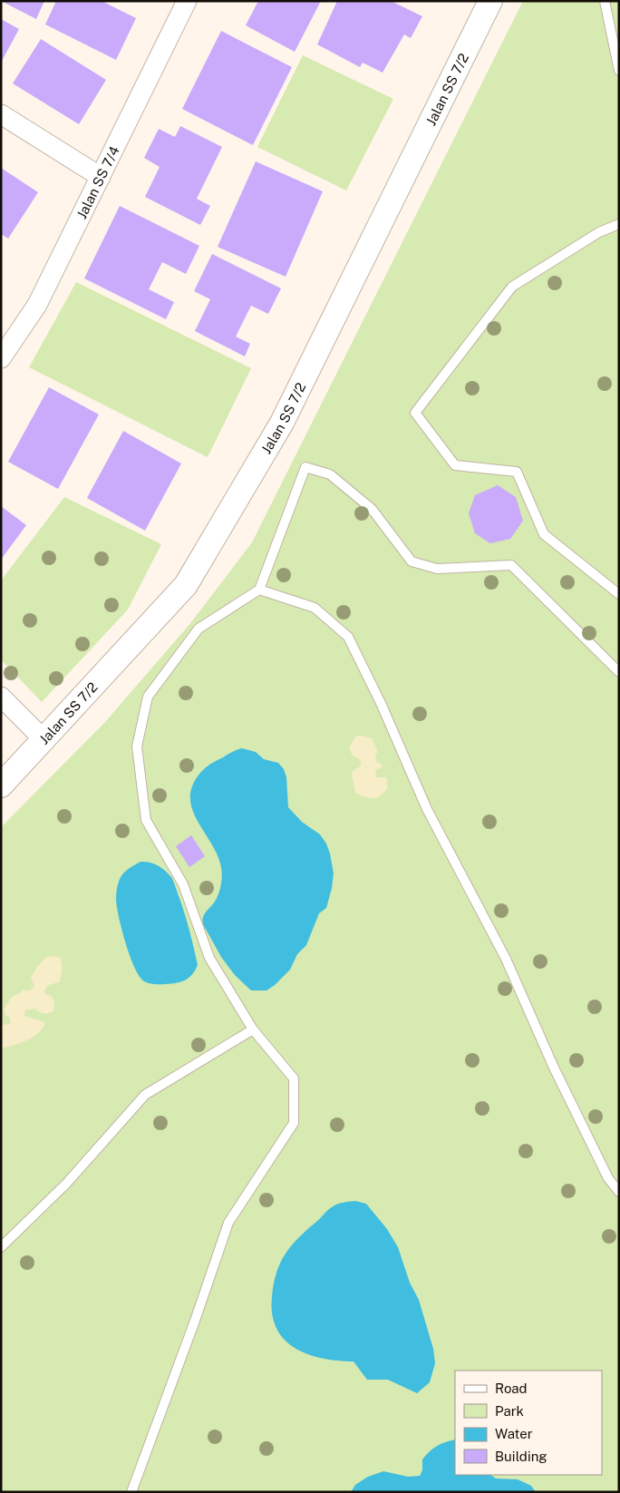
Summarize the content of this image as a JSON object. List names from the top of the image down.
{
  "streets": {
    "street": ["Jalan SS 7/2", "Jalan SS 7/4"]
  },
  "legend": [
    "Road",
    "Park",
    "Water",
    "Building"
  ]
}
